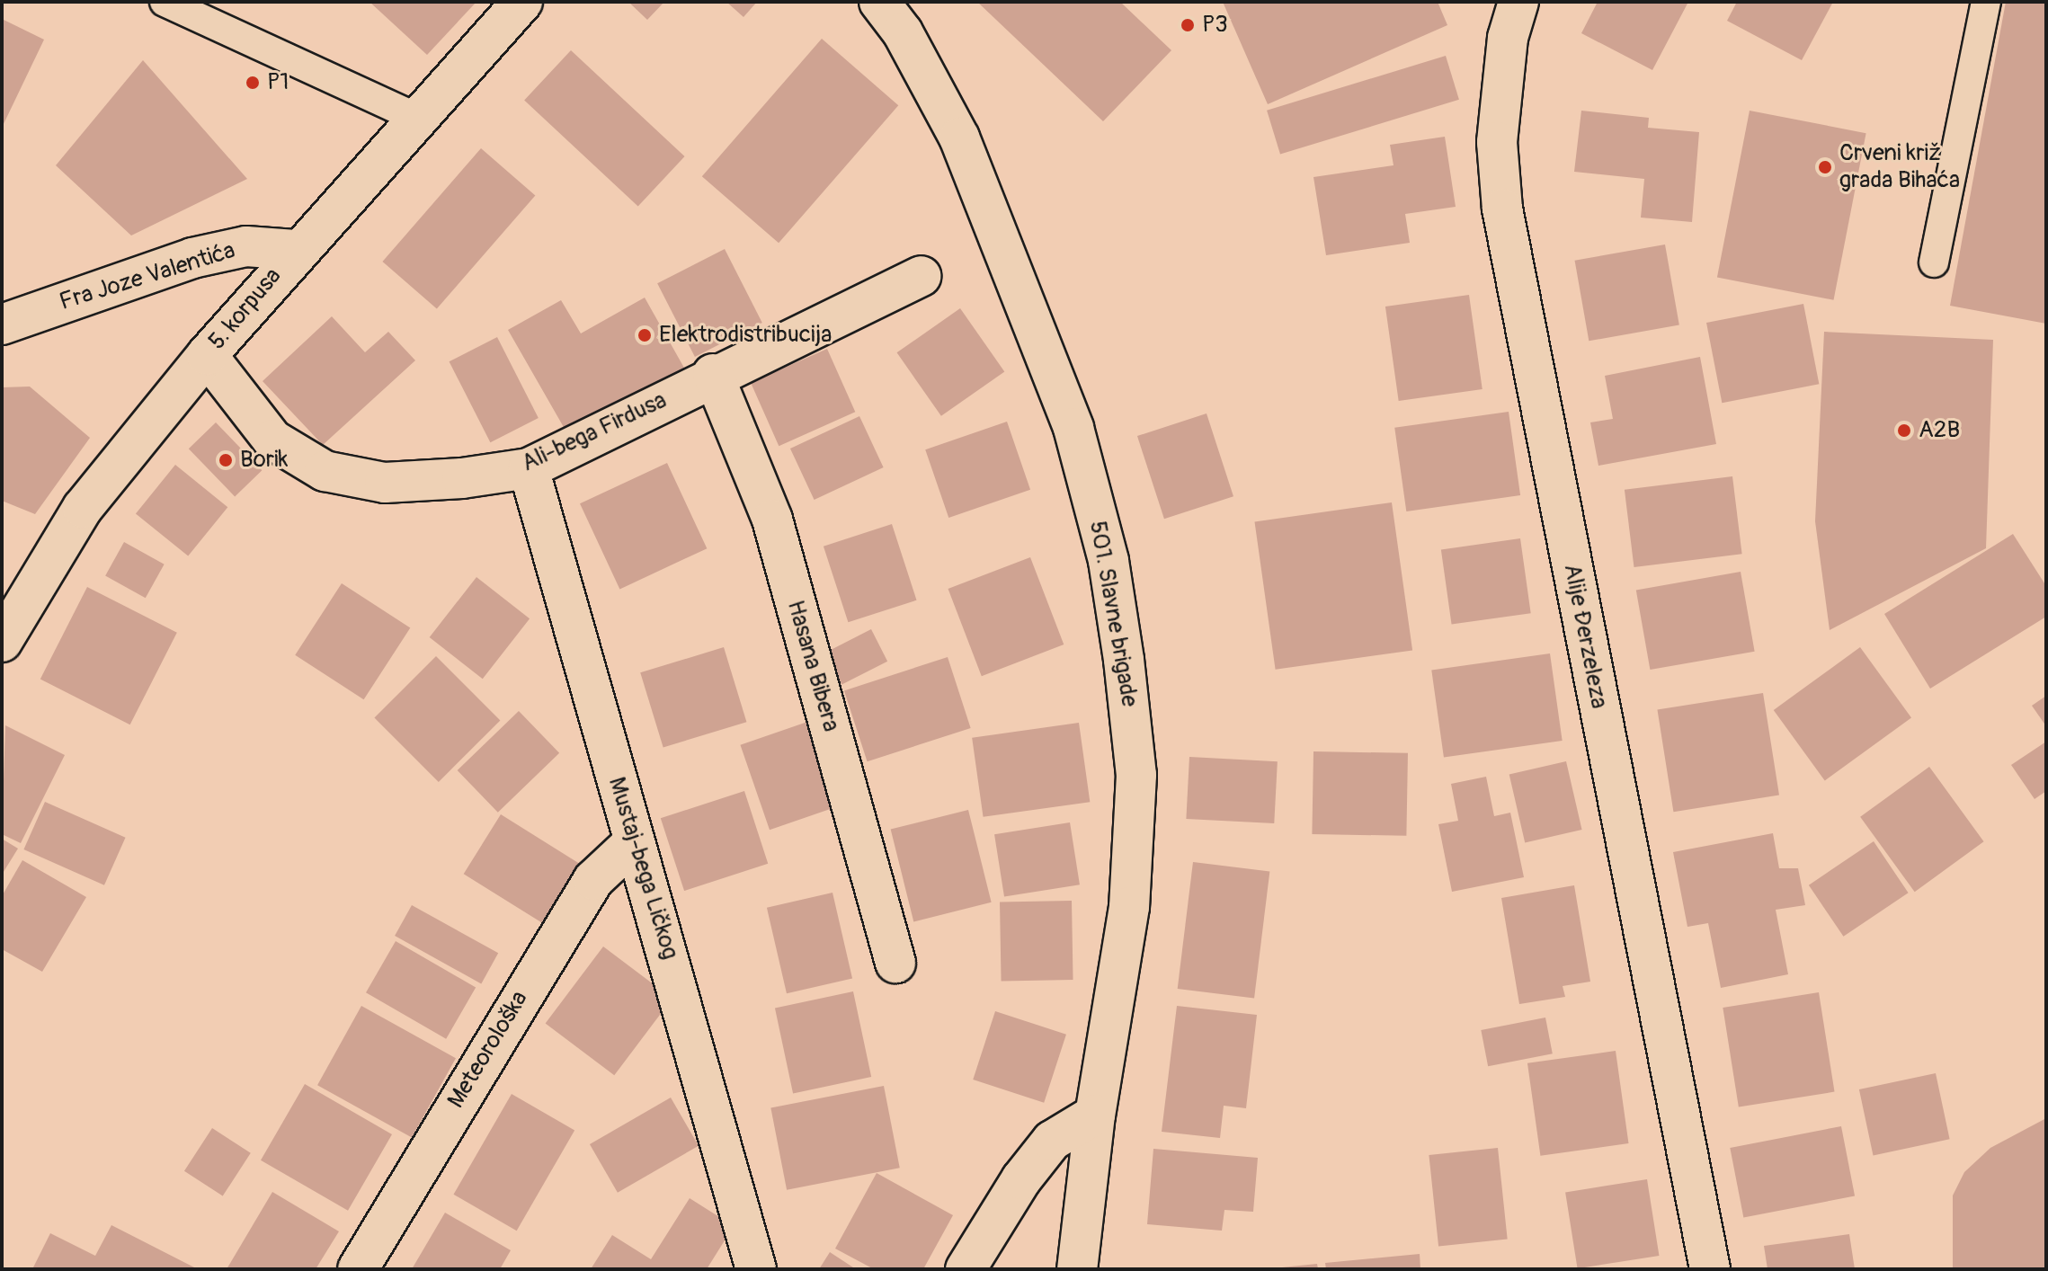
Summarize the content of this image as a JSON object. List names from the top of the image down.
{
  "streets": {
    "street": [
      "Fra Joze Valentića",
      "5. korpusa",
      "Ali-bega Firdusa",
      "501. Slavne brigade",
      "Alije Đerzeleza",
      "Hasana Bibera",
      "Mustaj-bega Ličkog",
      "Meteorološka"
    ]
  },
  "crossings": [
    ["Fra Joze Valentića", "5. korpusa"],
    ["5. korpusa", "Ali-bega Firdusa"],
    ["Ali-bega Firdusa", "Hasana Bibera"],
    ["Ali-bega Firdusa", "Mustaj-bega Ličkog"],
    ["Mustaj-bega Ličkog", "Meteorološka"]
  ],
  "places": [
    "P3",
    "P1",
    "Crveni križ grada Bihaća",
    "Elektrodistribucija",
    "A2B",
    "Borik"
  ]
}
